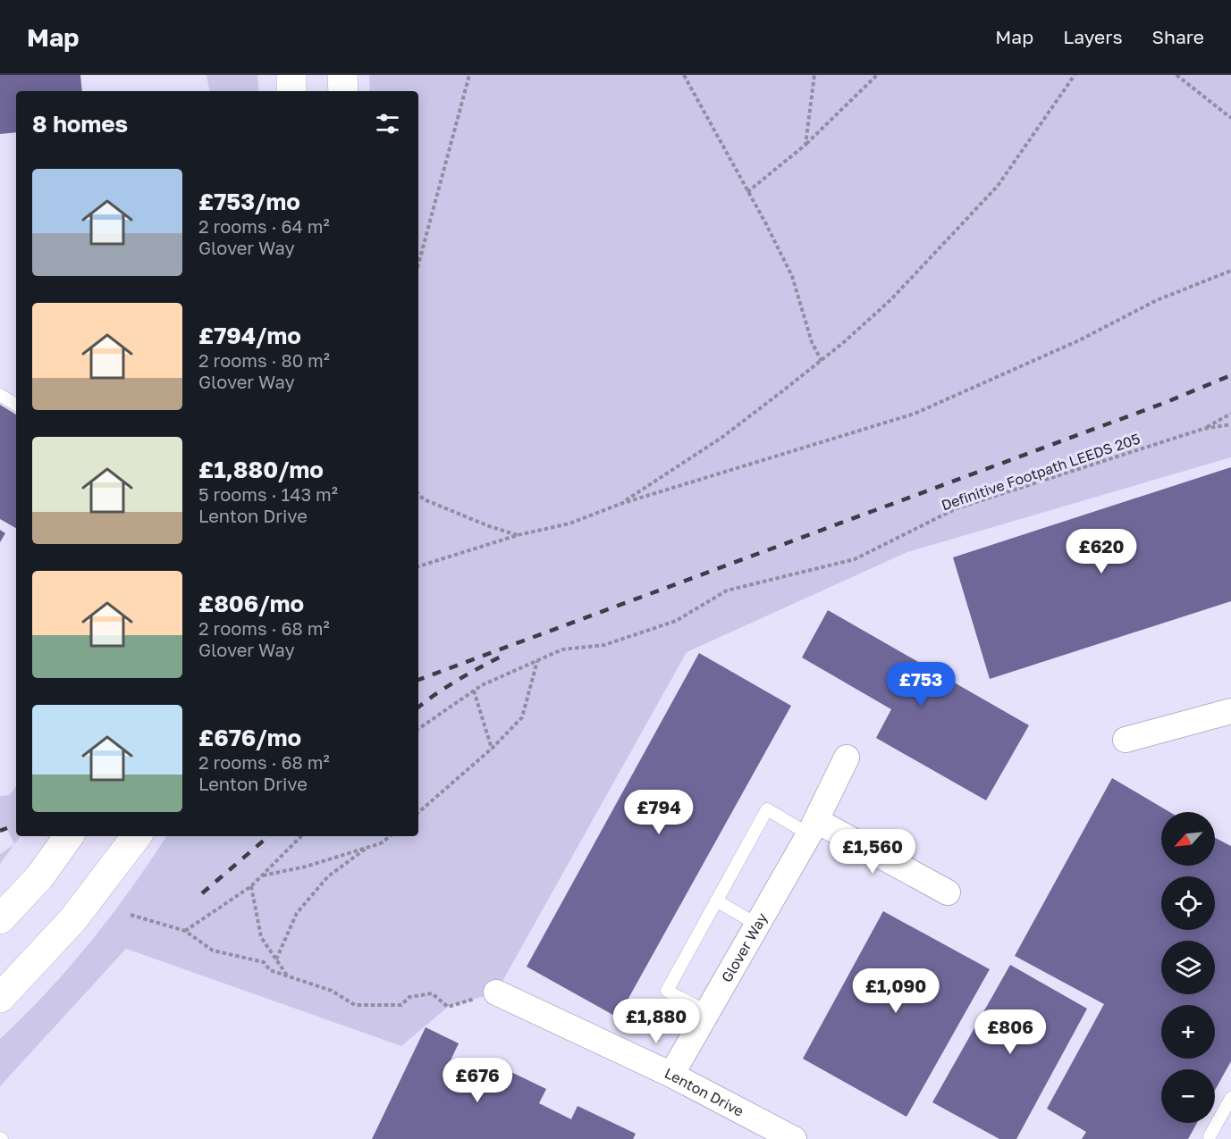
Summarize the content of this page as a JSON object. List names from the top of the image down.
{
  "streets": {
    "street": ["Glover Way", "Lenton Drive"],
    "path": ["Definitive Footpath LEEDS 205"]
  },
  "crossings": [
    ["Glover Way", "Lenton Drive"]
  ],
  "north": "bottom left",
  "page": {
    "header": "Map",
    "nav": ["Map", "Layers", "Share"],
    "heading": "8 homes",
    "list": [
      {
        "name": "£753/mo",
        "note": "2 rooms · 64 m² · Glover Way"
      },
      {
        "name": "£794/mo",
        "note": "2 rooms · 80 m² · Glover Way"
      },
      {
        "name": "£1,880/mo",
        "note": "5 rooms · 143 m² · Lenton Drive"
      },
      {
        "name": "£806/mo",
        "note": "2 rooms · 68 m² · Glover Way"
      },
      {
        "name": "£676/mo",
        "note": "2 rooms · 68 m² · Lenton Drive"
      }
    ],
    "price": [
      "£620",
      "£753",
      "£794",
      "£1,560",
      "£1,090",
      "£1,880",
      "£806",
      "£676"
    ],
    "map_buttons": ["+", "−"]
  }
}
